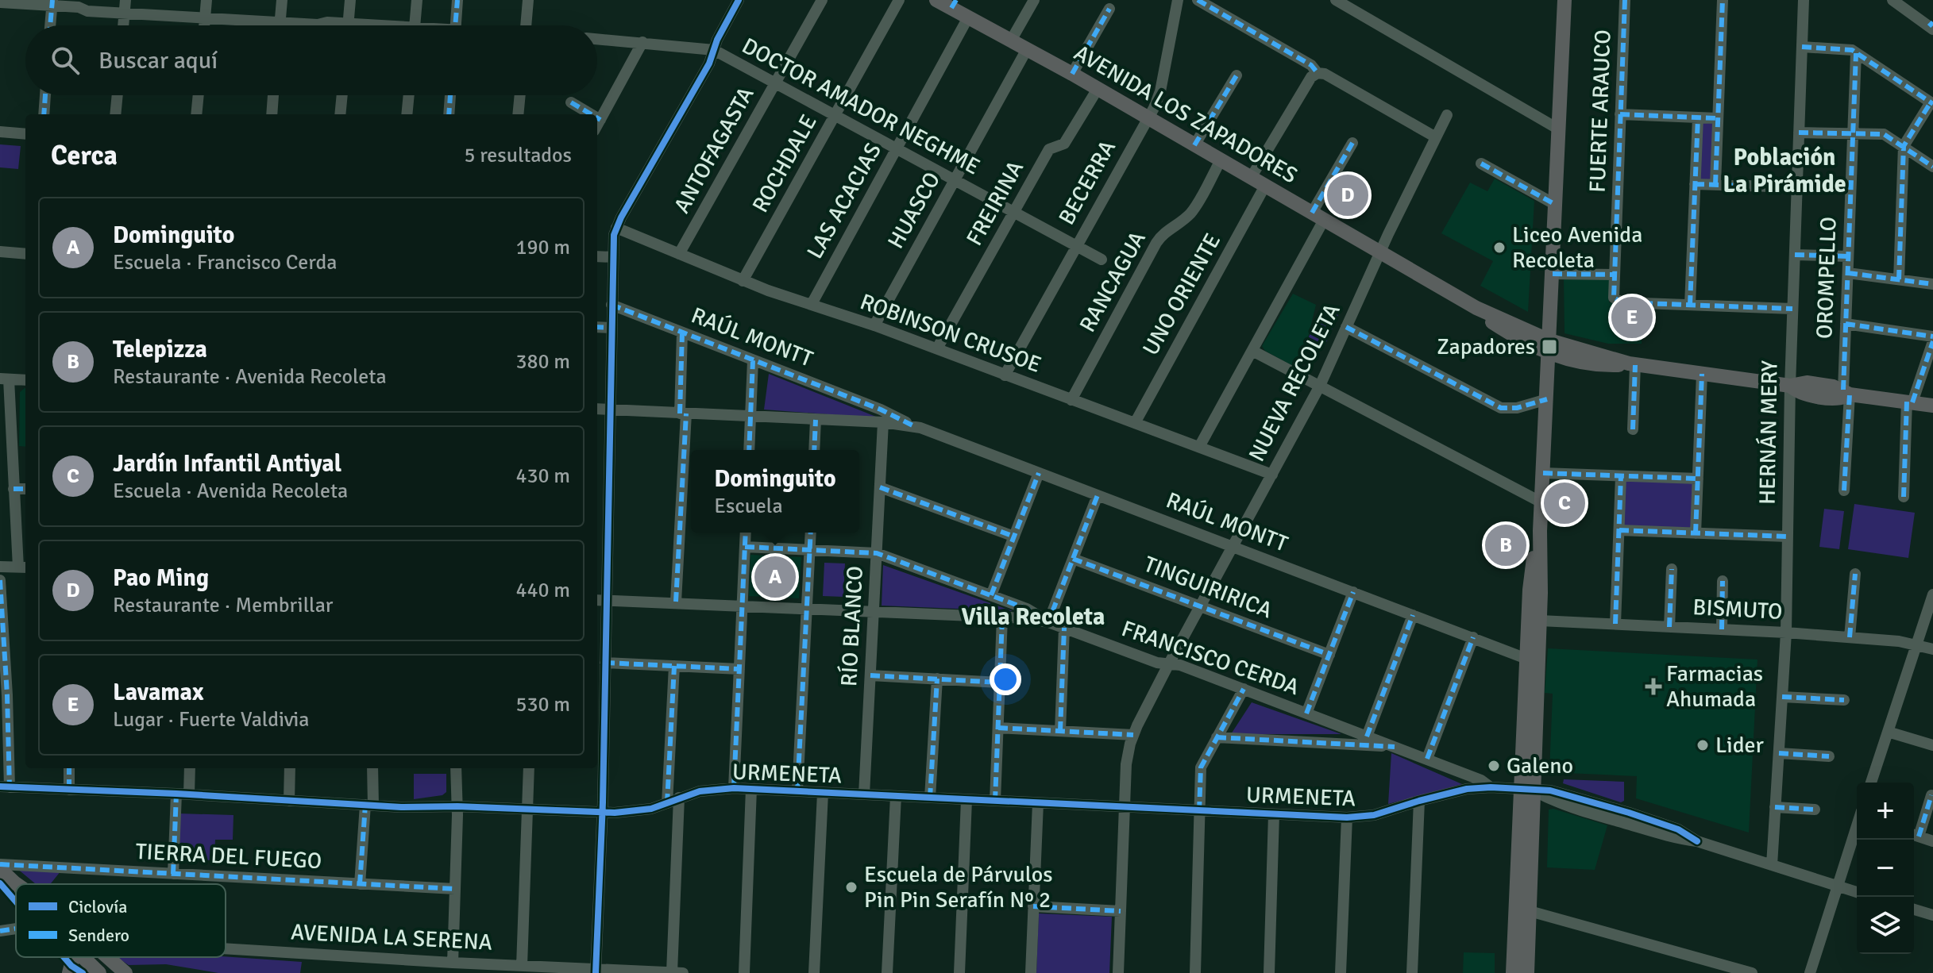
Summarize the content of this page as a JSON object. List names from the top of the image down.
{
  "streets": {
    "main road": ["AVENIDA LOS ZAPADORES"],
    "street": [
      "DOCTOR AMADOR NEGHME",
      "FUERTE ARAUCO",
      "ANTOFAGASTA",
      "ROCHDALE",
      "BECERRA",
      "LAS ACACIAS",
      "FREIRINA",
      "HUASCO",
      "OROMPELLO",
      "RANCAGUA",
      "UNO ORIENTE",
      "ROBINSON CRUSOE",
      "RAÚL MONTT",
      "NUEVA RECOLETA",
      "HERNÁN MERY",
      "TINGUIRIRICA",
      "BISMUTO",
      "RÍO BLANCO",
      "FRANCISCO CERDA",
      "URMENETA",
      "TIERRA DEL FUEGO",
      "AVENIDA LA SERENA"
    ]
  },
  "crossings": [
    ["DOCTOR AMADOR NEGHME", "ANTOFAGASTA"],
    ["DOCTOR AMADOR NEGHME", "ROCHDALE"],
    ["DOCTOR AMADOR NEGHME", "BECERRA"],
    ["DOCTOR AMADOR NEGHME", "LAS ACACIAS"],
    ["DOCTOR AMADOR NEGHME", "FREIRINA"],
    ["DOCTOR AMADOR NEGHME", "HUASCO"],
    ["AVENIDA LOS ZAPADORES", "BECERRA"],
    ["AVENIDA LOS ZAPADORES", "LAS ACACIAS"],
    ["AVENIDA LOS ZAPADORES", "FREIRINA"],
    ["AVENIDA LOS ZAPADORES", "HUASCO"],
    ["AVENIDA LOS ZAPADORES", "OROMPELLO"],
    ["AVENIDA LOS ZAPADORES", "RANCAGUA"],
    ["AVENIDA LOS ZAPADORES", "UNO ORIENTE"],
    ["AVENIDA LOS ZAPADORES", "NUEVA RECOLETA"],
    ["AVENIDA LOS ZAPADORES", "HERNÁN MERY"],
    ["ANTOFAGASTA", "ROBINSON CRUSOE"],
    ["ROCHDALE", "ROBINSON CRUSOE"],
    ["BECERRA", "ROBINSON CRUSOE"],
    ["LAS ACACIAS", "ROBINSON CRUSOE"],
    ["FREIRINA", "ROBINSON CRUSOE"],
    ["HUASCO", "ROBINSON CRUSOE"],
    ["RANCAGUA", "ROBINSON CRUSOE"],
    ["UNO ORIENTE", "ROBINSON CRUSOE"],
    ["ROBINSON CRUSOE", "NUEVA RECOLETA"],
    ["RAÚL MONTT", "NUEVA RECOLETA"],
    ["RAÚL MONTT", "RÍO BLANCO"],
    ["NUEVA RECOLETA", "TINGUIRIRICA"],
    ["NUEVA RECOLETA", "FRANCISCO CERDA"],
    ["NUEVA RECOLETA", "URMENETA"],
    ["HERNÁN MERY", "BISMUTO"],
    ["RÍO BLANCO", "FRANCISCO CERDA"],
    ["RÍO BLANCO", "URMENETA"],
    ["FRANCISCO CERDA", "URMENETA"]
  ],
  "districts": ["Población La Pirámide", "Villa Recoleta"],
  "places": {
    "other": [
      "Liceo Avenida Recoleta",
      "Lider",
      "Galeno",
      "Escuela de Párvulos Pin Pin Serafín Nº 2"
    ],
    "transit": ["Zapadores"],
    "health": ["Farmacias Ahumada"]
  },
  "legend": ["Ciclovía", "Sendero"],
  "page": {
    "search": "Buscar aquí",
    "heading": ["Cerca", "5 resultados"],
    "pins": [
      "D",
      "E",
      "C",
      "B",
      "A"
    ],
    "list": [
      {
        "mark": "A",
        "name": "Dominguito",
        "note": "Escuela · Francisco Cerda",
        "value": "190 m"
      },
      {
        "mark": "B",
        "name": "Telepizza",
        "note": "Restaurante · Avenida Recoleta",
        "value": "380 m"
      },
      {
        "mark": "C",
        "name": "Jardín Infantil Antiyal",
        "note": "Escuela · Avenida Recoleta",
        "value": "430 m"
      },
      {
        "mark": "D",
        "name": "Pao Ming",
        "note": "Restaurante · Membrillar",
        "value": "440 m"
      },
      {
        "mark": "E",
        "name": "Lavamax",
        "note": "Lugar · Fuerte Valdivia",
        "value": "530 m"
      }
    ],
    "popup": ["Dominguito", "Escuela"],
    "map_buttons": ["+", "−"]
  }
}
